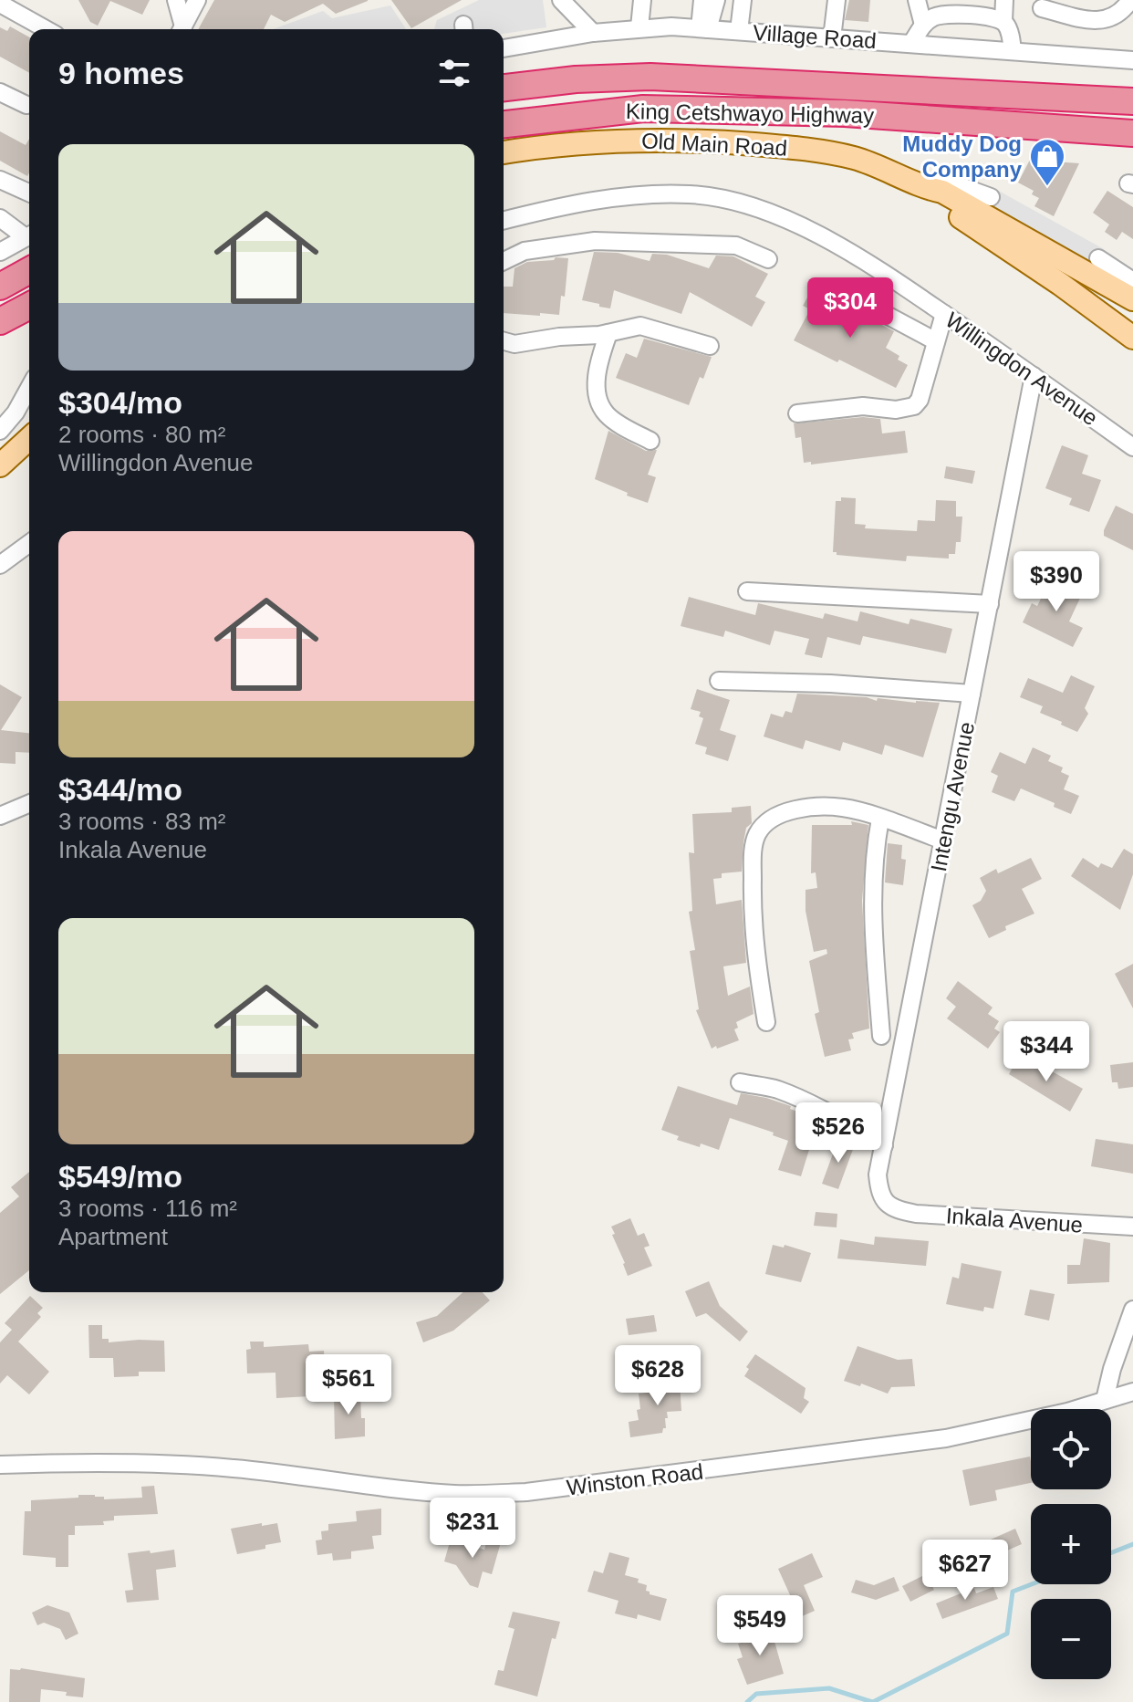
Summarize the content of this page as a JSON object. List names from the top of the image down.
{
  "streets": {
    "highway": ["King Cetshwayo Highway"],
    "main road": ["Old Main Road"],
    "street": [
      "Village Road",
      "Willingdon Avenue",
      "Intengu Avenue",
      "Inkala Avenue",
      "Winston Road"
    ]
  },
  "crossings": [
    ["Willingdon Avenue", "Intengu Avenue"],
    ["Intengu Avenue", "Inkala Avenue"]
  ],
  "places": {
    "shop": ["Muddy Dog Company"]
  },
  "page": {
    "heading": "9 homes",
    "list": [
      {
        "name": "$304/mo",
        "note": "2 rooms · 80 m² · Willingdon Avenue"
      },
      {
        "name": "$344/mo",
        "note": "3 rooms · 83 m² · Inkala Avenue"
      },
      {
        "name": "$549/mo",
        "note": "3 rooms · 116 m² · Apartment"
      }
    ],
    "price": [
      "$304",
      "$390",
      "$344",
      "$526",
      "$628",
      "$561",
      "$231",
      "$627",
      "$549"
    ],
    "map_buttons": ["+", "−"]
  }
}
